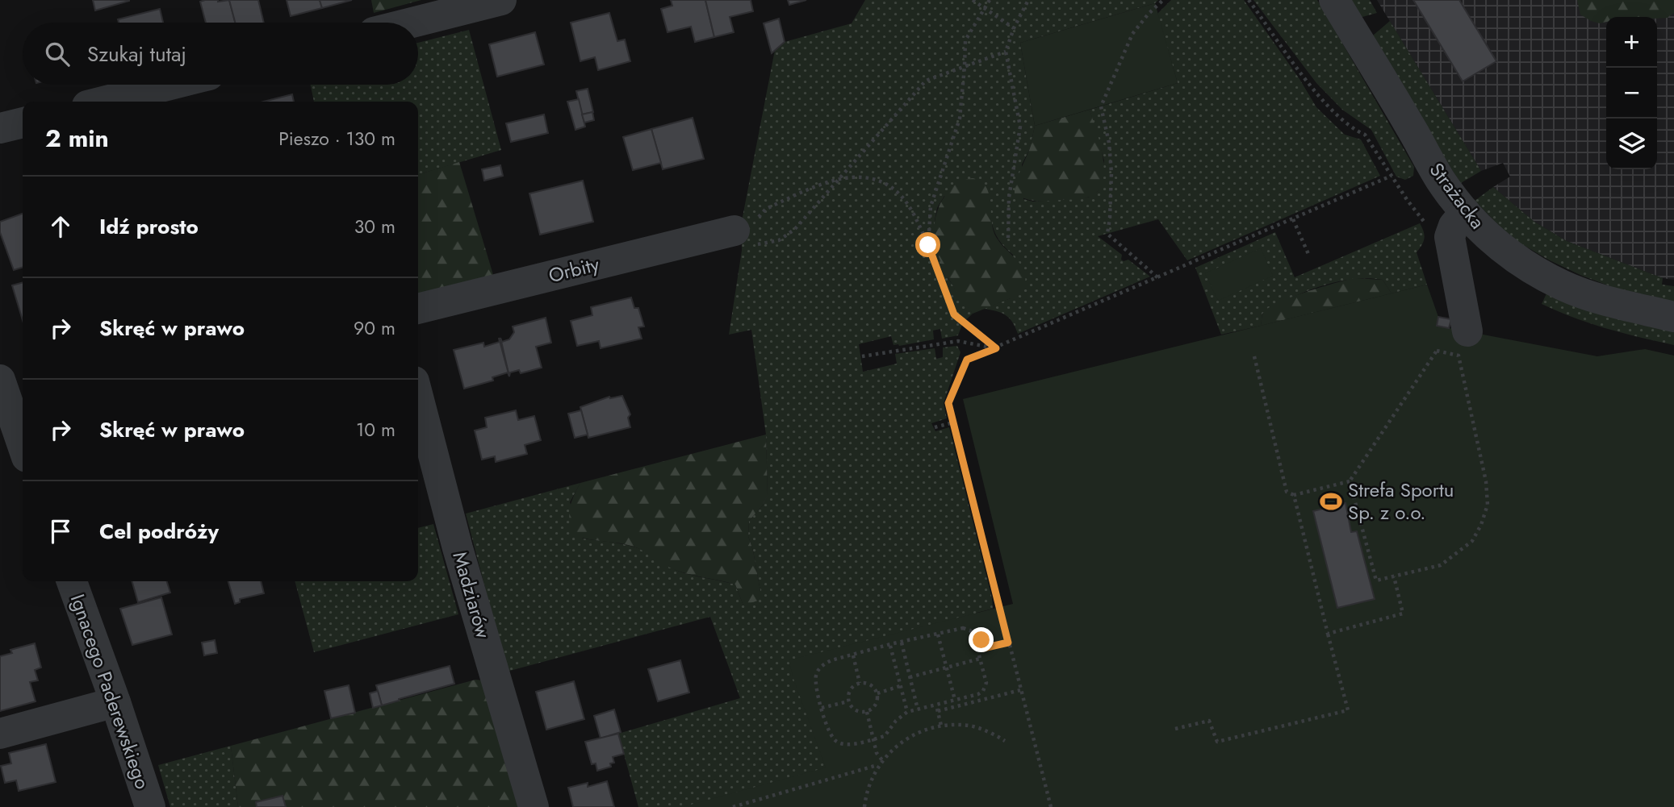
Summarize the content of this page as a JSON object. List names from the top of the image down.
{
  "streets": {
    "street": [
      "Strażacka",
      "Orbity",
      "Madziarów",
      "Ignacego Paderewskiego"
    ]
  },
  "places": {
    "sports": ["Strefa Sportu Sp. z o.o."]
  },
  "page": {
    "map_buttons": ["+", "−"],
    "search": "Szukaj tutaj",
    "heading": ["2 min", "Pieszo · 130 m"],
    "list": [
      ["Idź prosto", "30 m"],
      ["Skręć w prawo", "90 m"],
      ["Skręć w prawo", "10 m"],
      "Cel podróży"
    ]
  }
}
